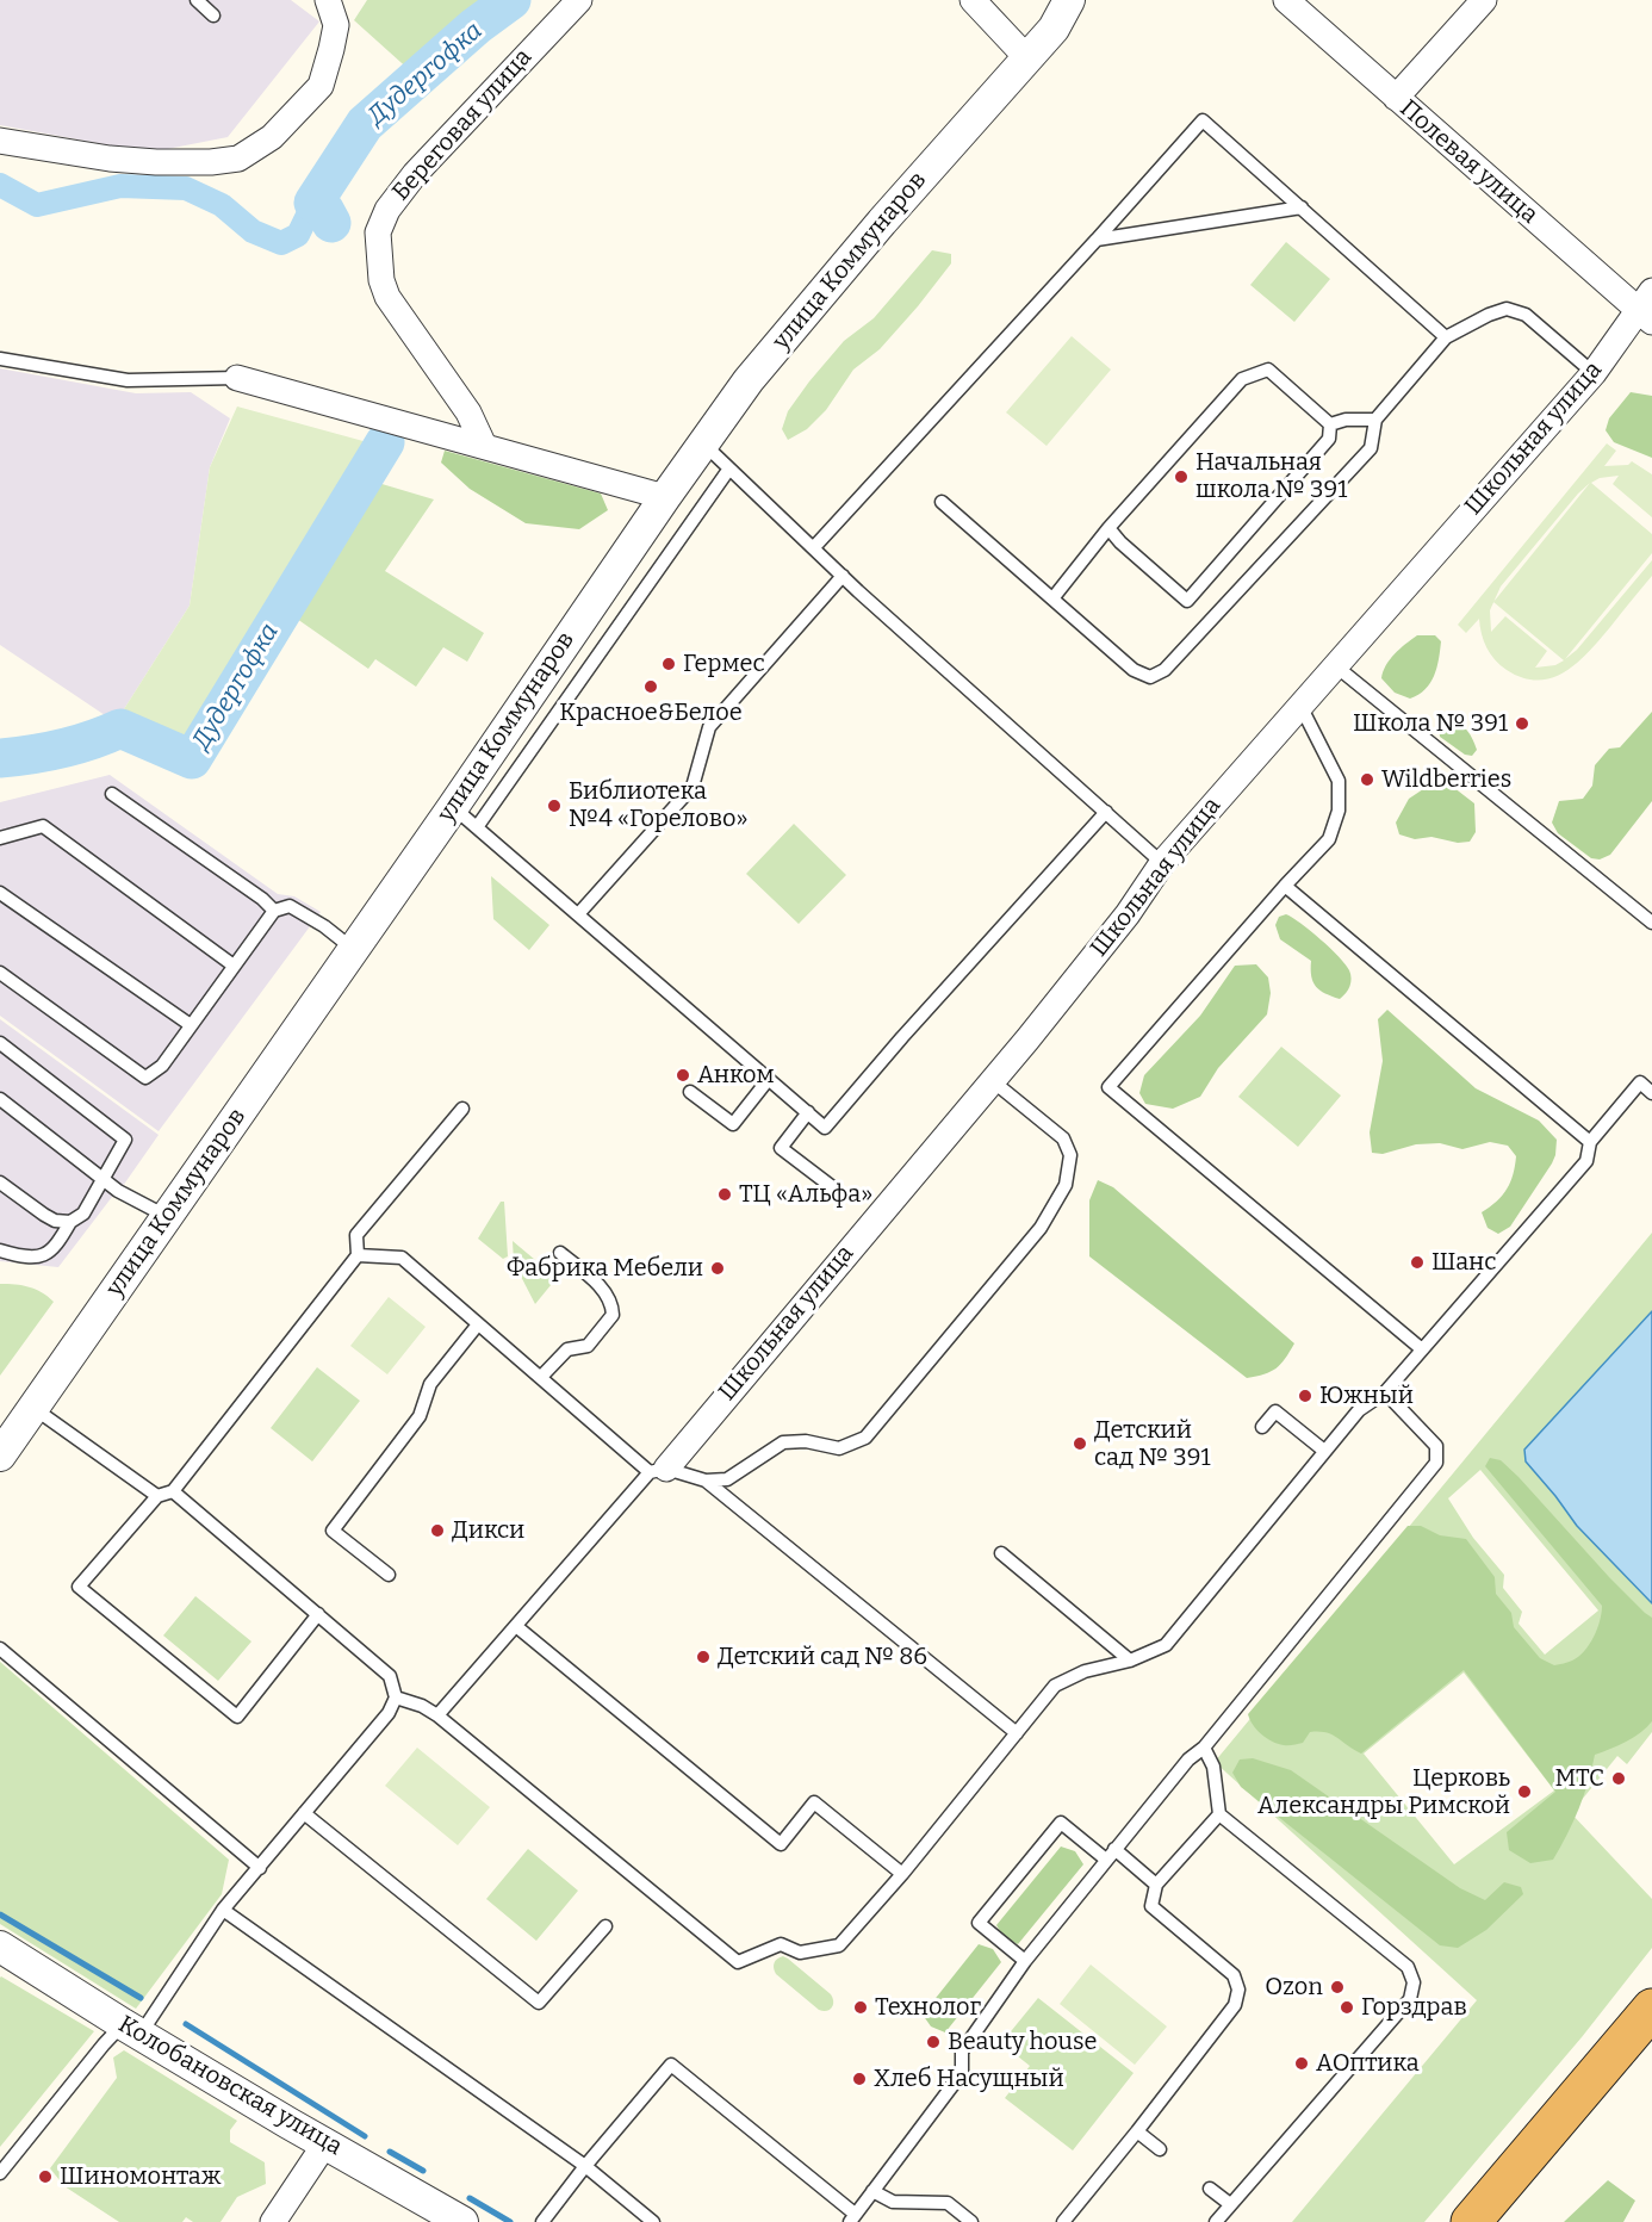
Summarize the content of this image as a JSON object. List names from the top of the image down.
{
  "streets": {
    "street": [
      "Береговая улица",
      "Полевая улица",
      "улица Коммунаров",
      "Школьная улица",
      "Колобановская улица"
    ]
  },
  "crossings": [
    ["Полевая улица", "Школьная улица"]
  ],
  "water": ["Дудергофка"],
  "places": [
    "Начальная школа № 391",
    "Гермес",
    "Красное&Белое",
    "Школа № 391",
    "Wildberries",
    "Библиотека №4 «Горелово»",
    "Анком",
    "ТЦ «Альфа»",
    "Шанс",
    "Фабрика Мебели",
    "Южный",
    "Детский сад № 391",
    "Дикси",
    "Детский сад № 86",
    "МТС",
    "Церковь Александры Римской",
    "Ozon",
    "Технолог",
    "Горздрав",
    "Beauty house",
    "АОптика",
    "Хлеб Насущный",
    "Шиномонтаж"
  ]
}
